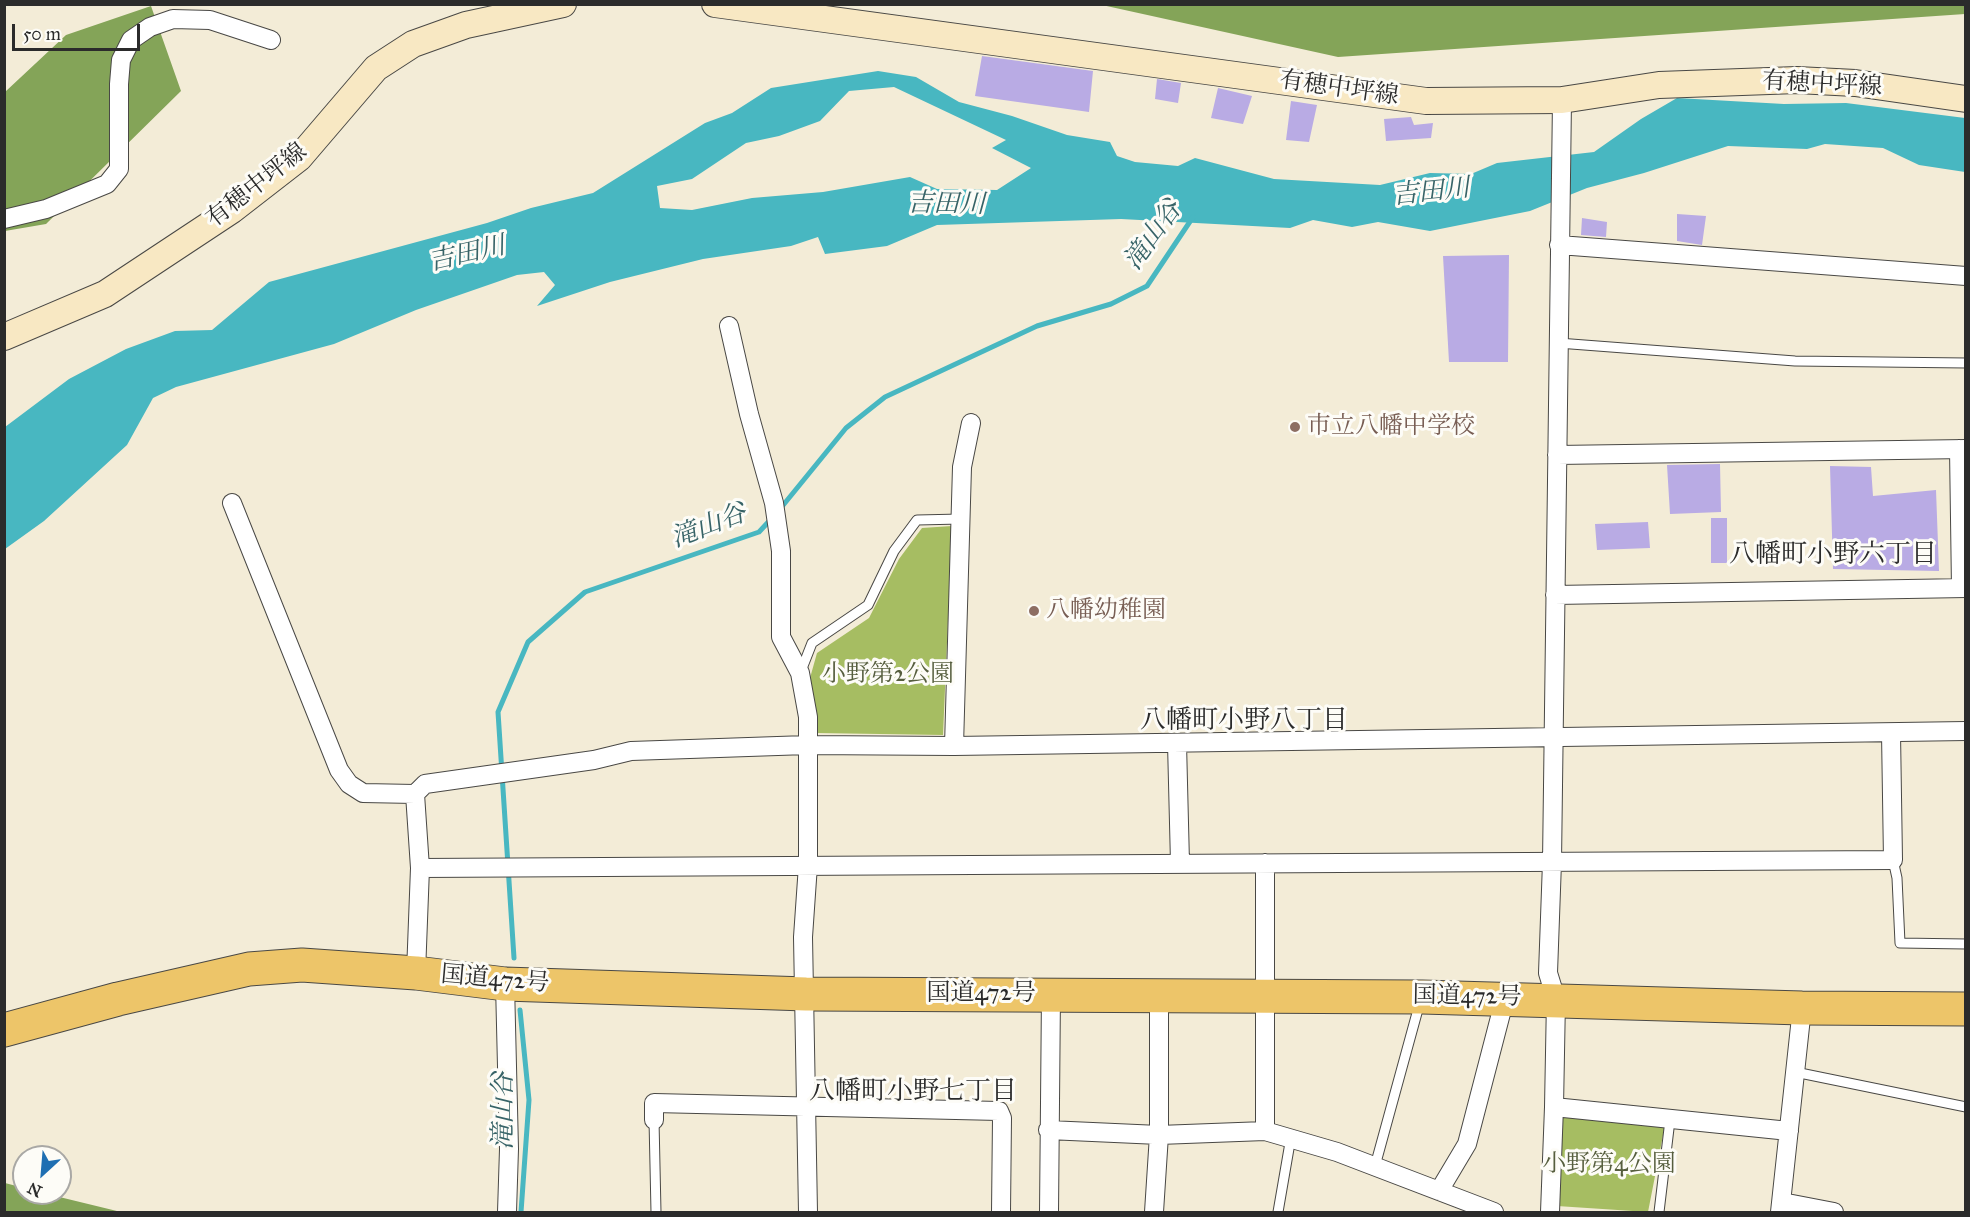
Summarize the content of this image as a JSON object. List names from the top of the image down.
{
  "streets": {
    "highway": ["国道472号"],
    "main road": ["有穂中坪線"]
  },
  "districts": ["八幡町小野六丁目", "八幡町小野八丁目", "八幡町小野七丁目"],
  "water": ["吉田川", "滝山谷"],
  "parks": ["小野第2公園", "小野第4公園"],
  "places": ["市立八幡中学校", "八幡幼稚園"],
  "scale_bar": "50 m",
  "north": "bottom left"
}
